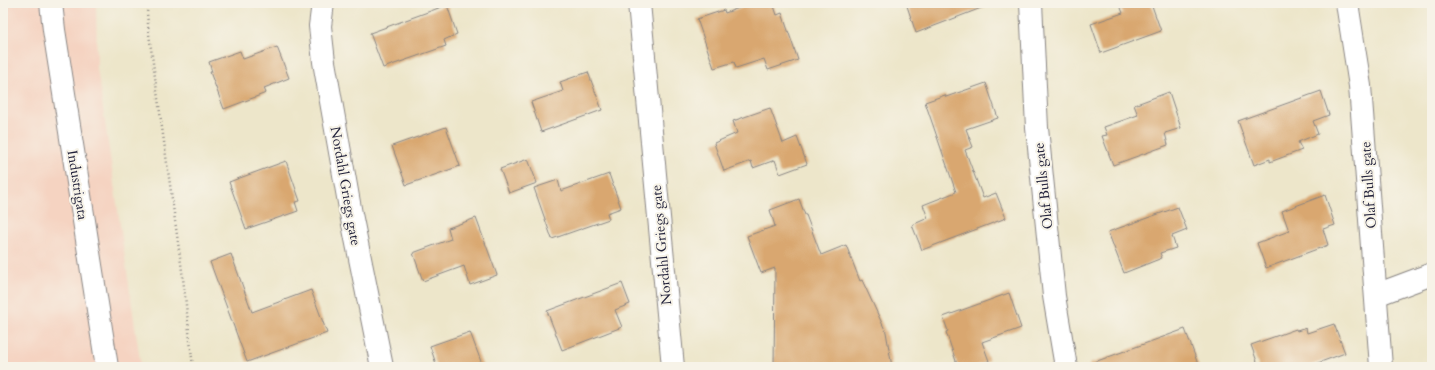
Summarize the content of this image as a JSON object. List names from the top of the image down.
{
  "streets": {
    "street": ["Industrigata", "Olaf Bulls gate", "Nordahl Griegs gate"]
  }
}
